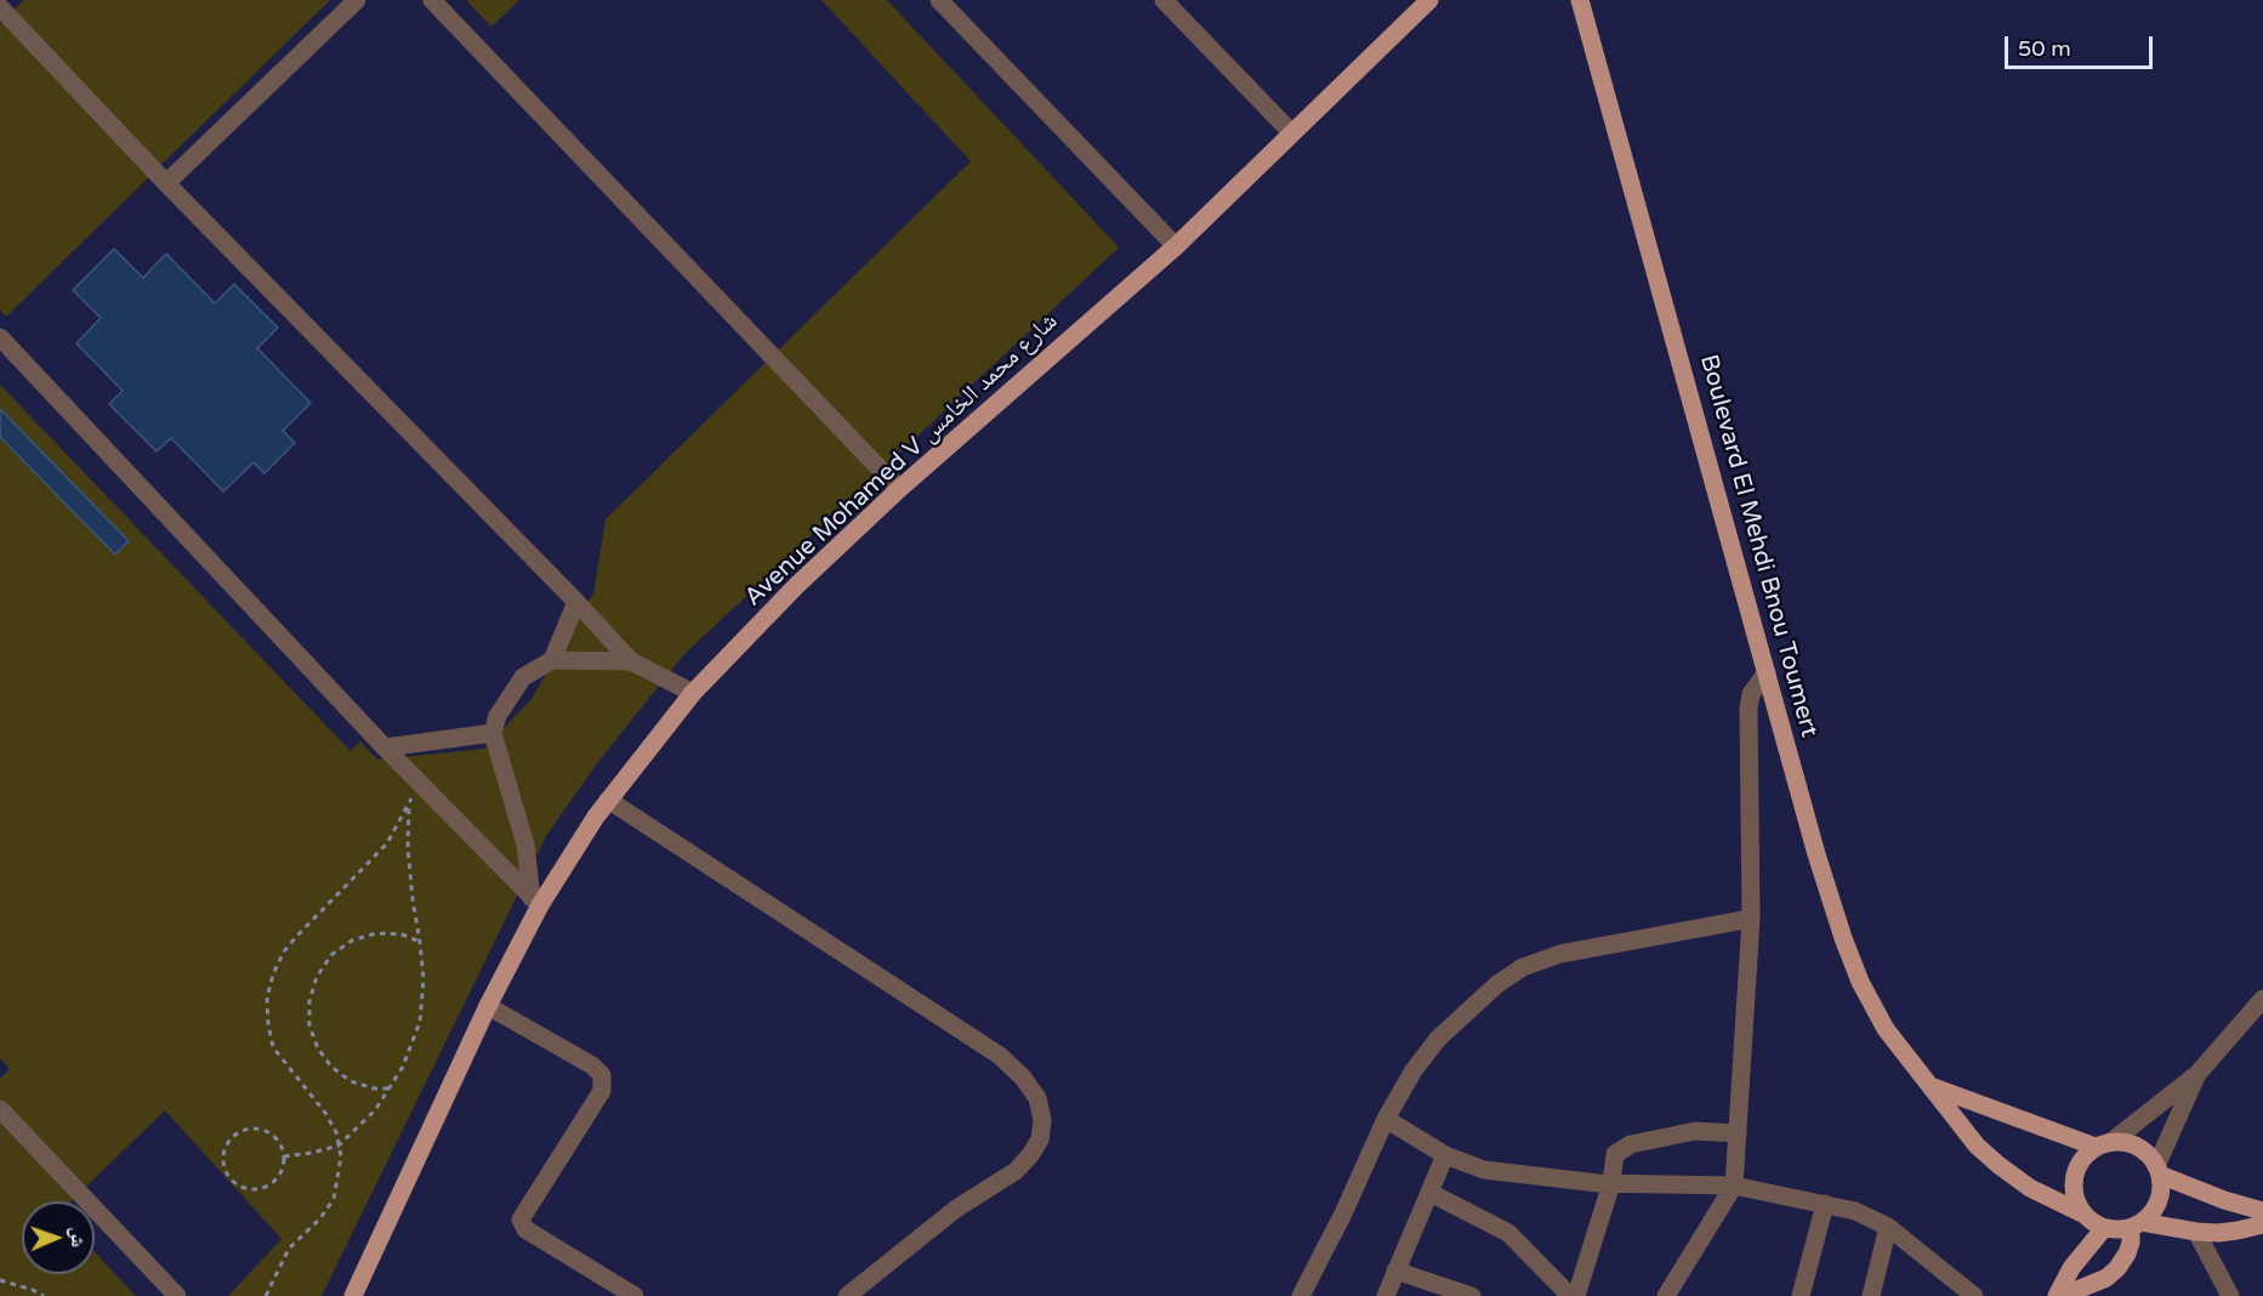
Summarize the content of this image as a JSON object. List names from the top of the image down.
{
  "streets": {
    "main road": ["Avenue Mohamed V شارع محمد الخامس", "Boulevard El Mehdi Bnou Toumert"]
  },
  "scale_bar": "50 m",
  "north": "right"
}
